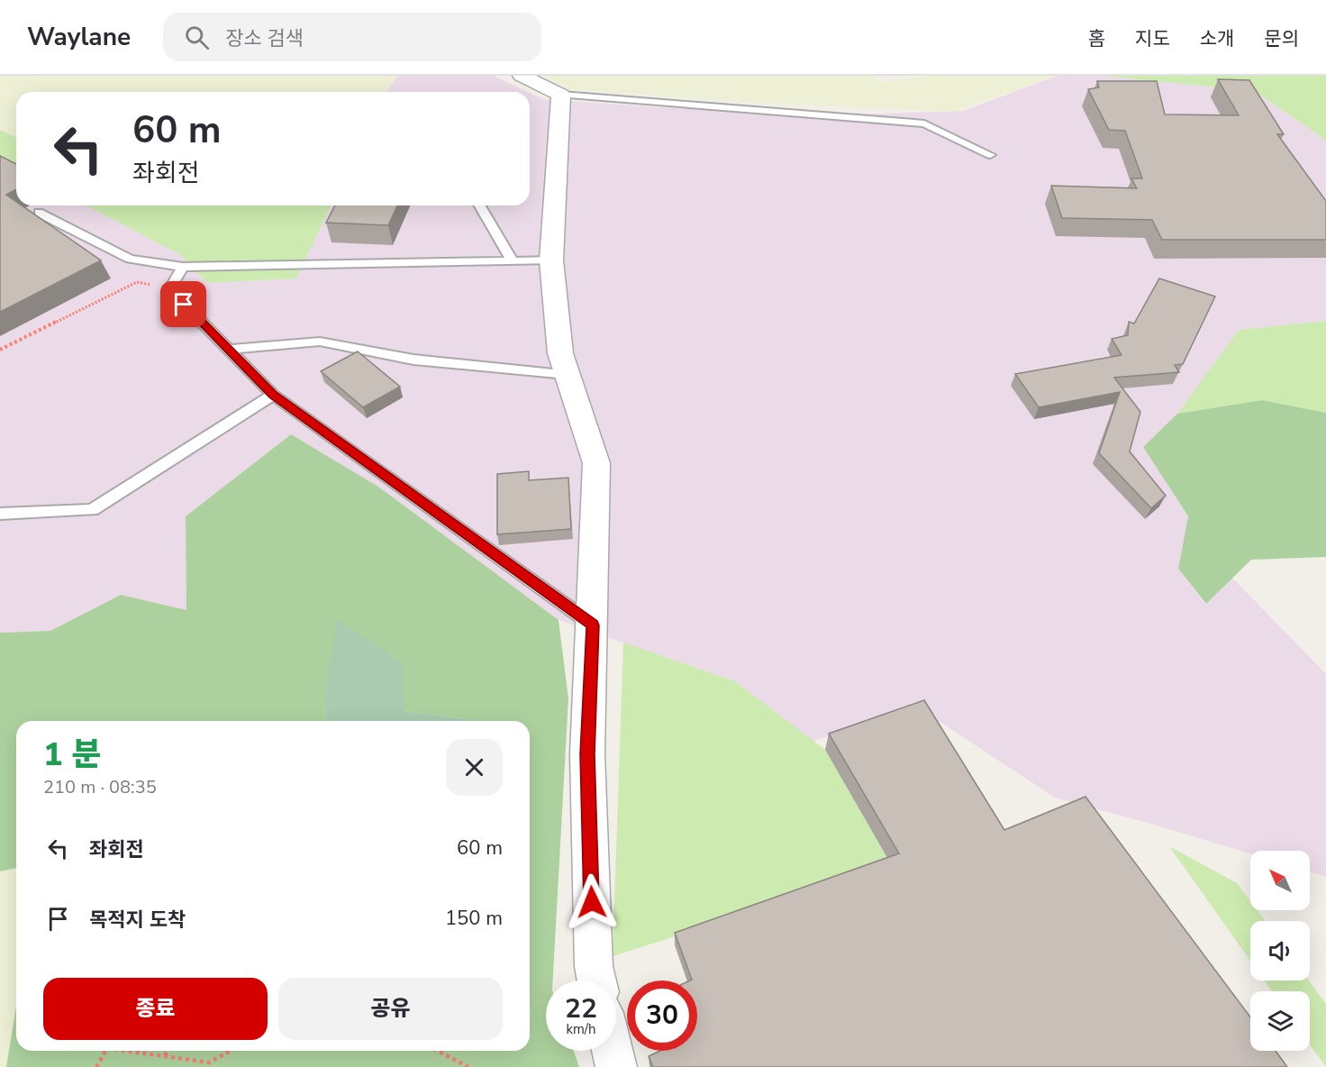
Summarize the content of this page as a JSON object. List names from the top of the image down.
{
  "north": "top left",
  "page": {
    "header": "Waylane",
    "search": "장소 검색",
    "nav": [
      "홈",
      "지도",
      "소개",
      "문의"
    ],
    "turn": ["60 m", "좌회전"],
    "heading": ["1 분", "210 m · 08:35"],
    "list": [
      {
        "name": "좌회전",
        "value": "60 m"
      },
      {
        "name": "목적지 도착",
        "value": "150 m"
      }
    ],
    "buttons": ["종료", "공유"],
    "speed": "22 km/h",
    "limit": "30"
  }
}
